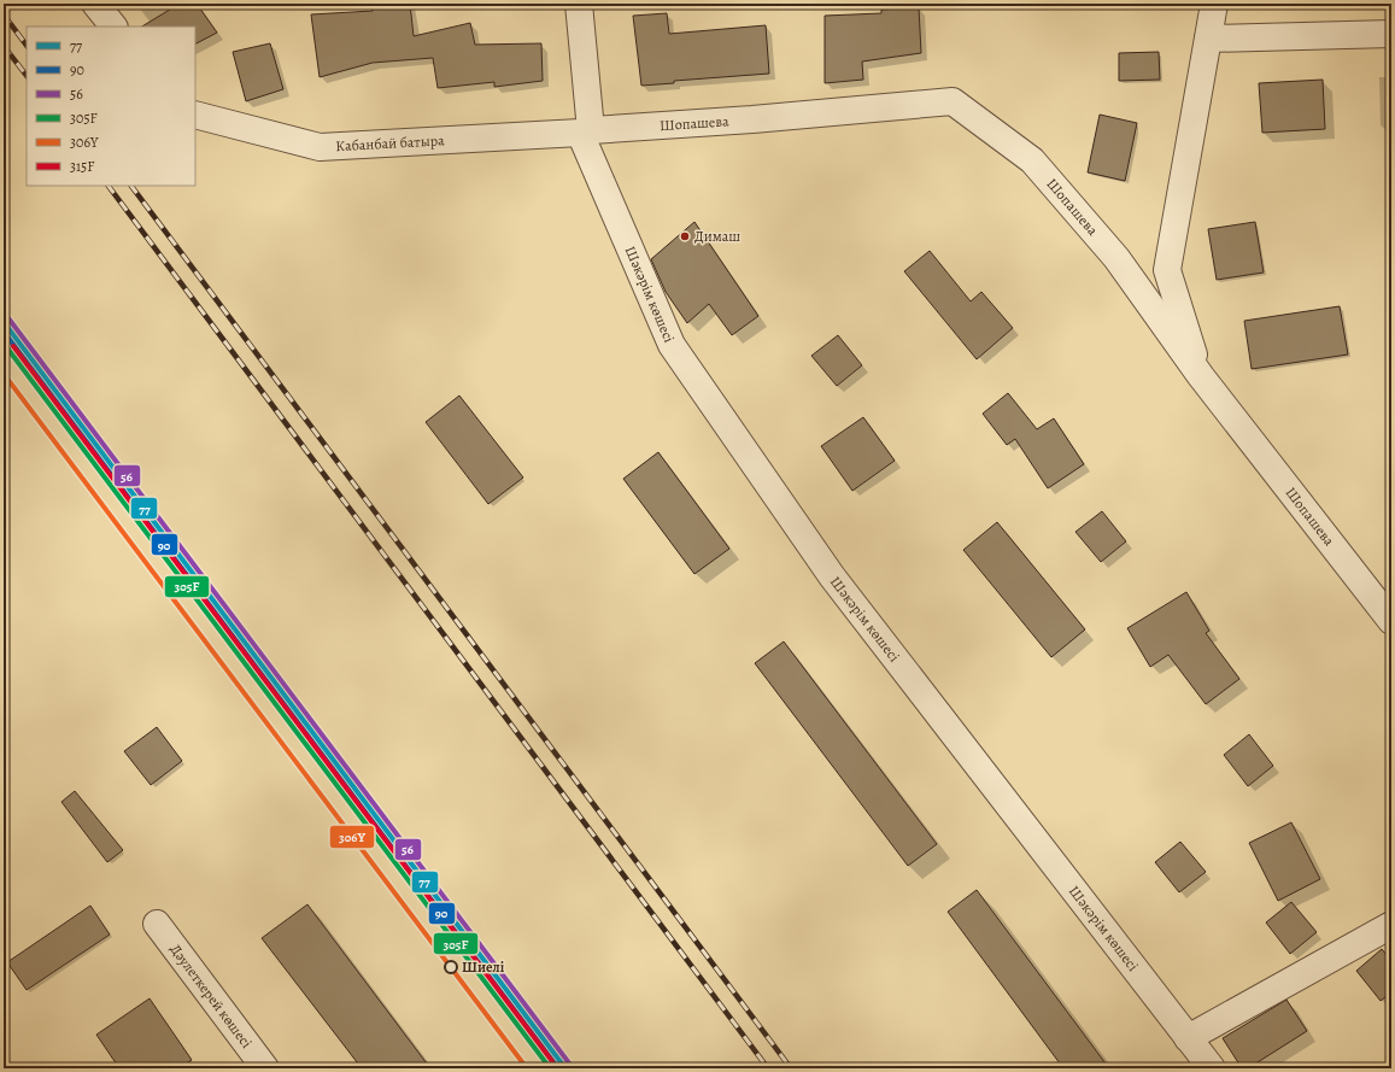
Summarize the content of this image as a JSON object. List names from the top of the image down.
{
  "streets": {
    "street": [
      "Шопашева",
      "Кабанбай батыра",
      "Шәкәрім көшесі",
      "Дәулеткерей көшесі"
    ]
  },
  "crossings": [
    ["Шопашева", "Кабанбай батыра"],
    ["Шопашева", "Шәкәрім көшесі"],
    ["Кабанбай батыра", "Шәкәрім көшесі"]
  ],
  "places": ["Димаш", "Шиелі"],
  "lines": [
    "transit line 56",
    "transit line 77",
    "transit line 90",
    "transit line 315F",
    "transit line 305F",
    "transit line 306Y"
  ],
  "legend": [
    "77",
    "90",
    "56",
    "305F",
    "306Y",
    "315F"
  ]
}
